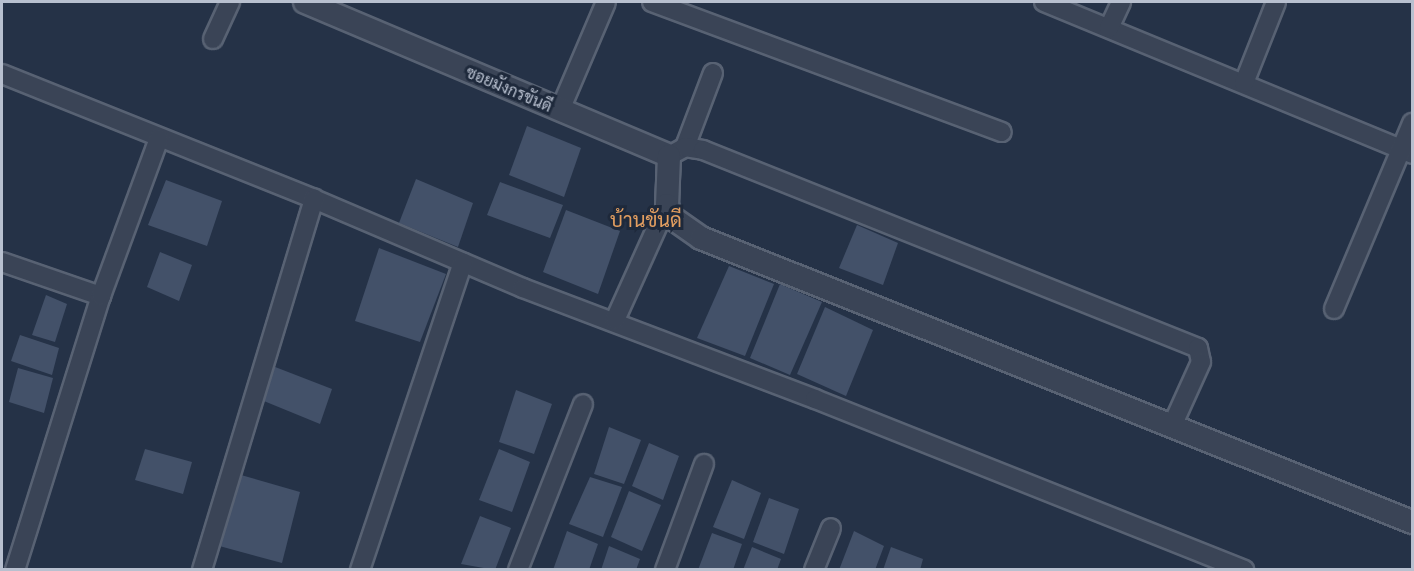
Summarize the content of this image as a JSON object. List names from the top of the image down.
{
  "streets": {
    "street": ["ซอยมังกรขันดี"]
  },
  "districts": ["บ้านขันดี"]
}
